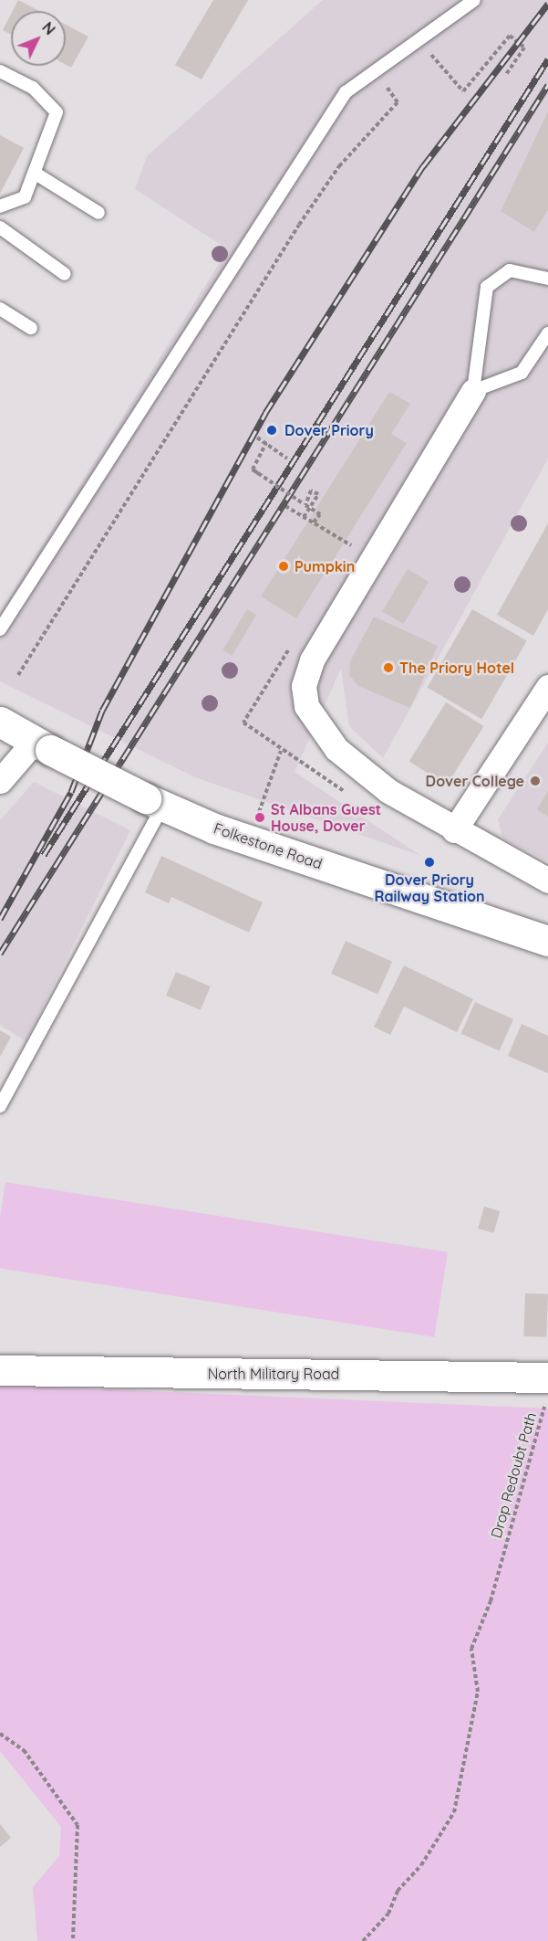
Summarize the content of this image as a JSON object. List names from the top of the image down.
{
  "streets": {
    "main road": ["Folkestone Road", "North Military Road"],
    "path": ["Drop Redoubt Path"]
  },
  "crossings": [
    ["North Military Road", "Drop Redoubt Path"]
  ],
  "places": [
    "Dover Priory",
    "Pumpkin",
    "The Priory Hotel",
    "Dover College",
    "St Albans Guest House, Dover",
    "Dover Priory Railway Station"
  ],
  "north": "top right"
}
